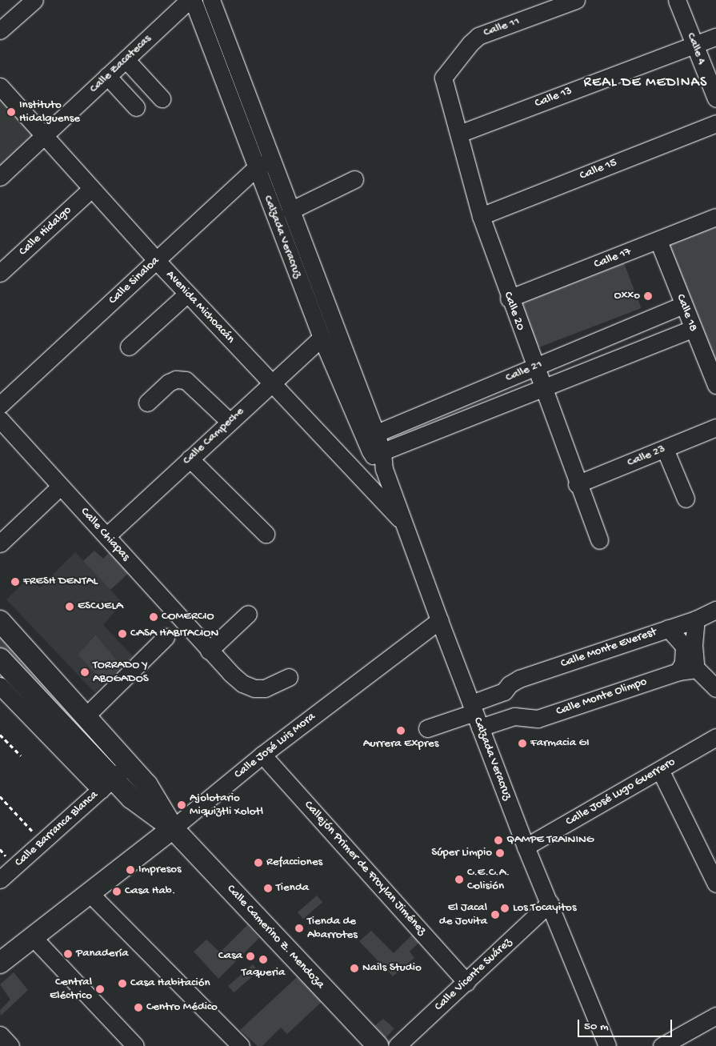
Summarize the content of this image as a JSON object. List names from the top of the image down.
{
  "streets": {
    "main road": ["Calle José Luis Mora", "Calle Camerino Z. Mendoza"],
    "street": [
      "Calle 11",
      "Calle 4",
      "Calle Zacatecas",
      "Calle 13",
      "Calle 15",
      "Calle Hidalgo",
      "Calzada Veracruz",
      "Calle 17",
      "Calle Sinaloa",
      "Avenida Michoacán",
      "Calle 20",
      "Calle 18",
      "Calle 21",
      "Calle Campeche",
      "Calle 23",
      "Calle Chiapas",
      "Calle Monte Everest",
      "Calle Monte Olimpo",
      "Calle José Lugo Guerrero",
      "Calle Barranca Blanca",
      "Callejón Primer de Froylan Jiménez",
      "Calle Vicente Suárez"
    ]
  },
  "crossings": [
    ["Calle 11", "Calle 20"],
    ["Calle 4", "Calle 13"],
    ["Calle Zacatecas", "Avenida Michoacán"],
    ["Calle 13", "Calle 20"],
    ["Calle 15", "Calle 20"],
    ["Calle Hidalgo", "Avenida Michoacán"],
    ["Calzada Veracruz", "Calle Sinaloa"],
    ["Calzada Veracruz", "Avenida Michoacán"],
    ["Calzada Veracruz", "Calle 21"],
    ["Calzada Veracruz", "Calle Campeche"],
    ["Calzada Veracruz", "Calle Monte Everest"],
    ["Calzada Veracruz", "Calle Monte Olimpo"],
    ["Calzada Veracruz", "Calle José Luis Mora"],
    ["Calzada Veracruz", "Calle José Lugo Guerrero"],
    ["Calzada Veracruz", "Calle Vicente Suárez"],
    ["Calle 17", "Calle 20"],
    ["Calle 17", "Calle 18"],
    ["Calle Sinaloa", "Avenida Michoacán"],
    ["Avenida Michoacán", "Calle Campeche"],
    ["Calle 20", "Calle 21"],
    ["Calle 20", "Calle 23"],
    ["Calle 18", "Calle 21"],
    ["Calle Campeche", "Calle Chiapas"],
    ["Calle Monte Everest", "Calle Monte Olimpo"],
    ["Calle José Luis Mora", "Callejón Primer de Froylan Jiménez"],
    ["Calle José Luis Mora", "Calle Camerino Z. Mendoza"],
    ["Callejón Primer de Froylan Jiménez", "Calle Vicente Suárez"]
  ],
  "districts": ["REAL DE MEDINAS"],
  "places": [
    "Instituto Hidalguense",
    "Oxxo",
    "FRESH DENTAL",
    "ESCUELA",
    "COMERCIO",
    "CASA HABITACION",
    "TORRADO Y ABOGADOS",
    "Aurrera Expres",
    "Farmacia GI",
    "Ajolotario Miquiztli Xolotl",
    "QAMPE TRAINING",
    "Súper Limpio",
    "Refacciones",
    "Impresos",
    "C.E.C.A. Colisión",
    "Tienda",
    "Casa Hab.",
    "Los Tocayitos",
    "El Jacal de Jovita",
    "Tienda de Abarrotes",
    "Panadería",
    "Casa",
    "Taqueria",
    "Nails Studio",
    "Casa Habitación",
    "Central Eléctrico",
    "Centro Médico"
  ],
  "scale_bar": "50 m"
}
